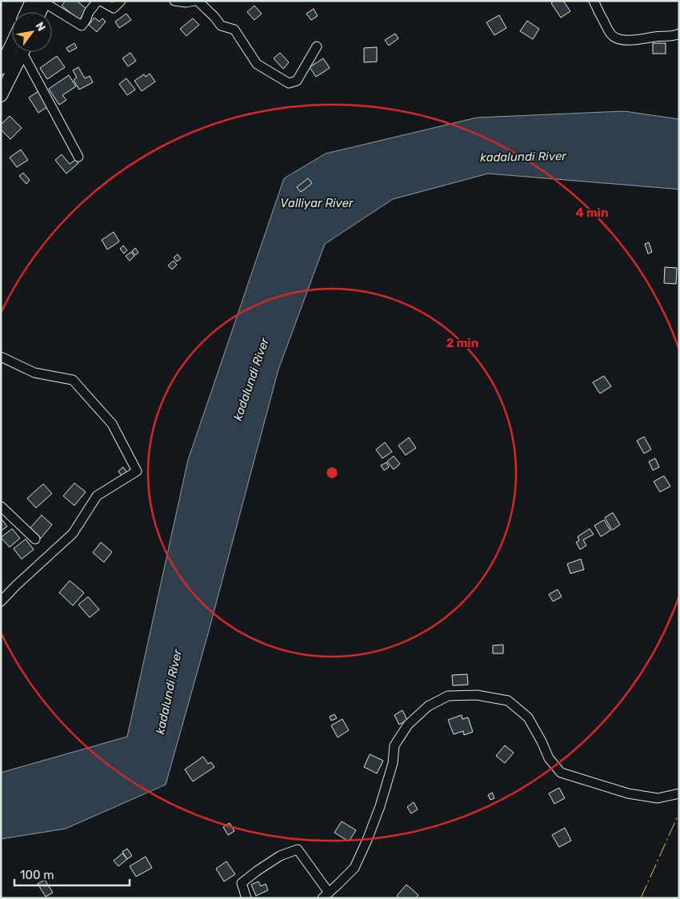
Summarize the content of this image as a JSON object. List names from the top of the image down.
{
  "water": ["kadalundi River", "Valliyar River"],
  "scale_bar": "100 m",
  "north": "top right",
  "rings": ["4 min", "2 min"]
}
